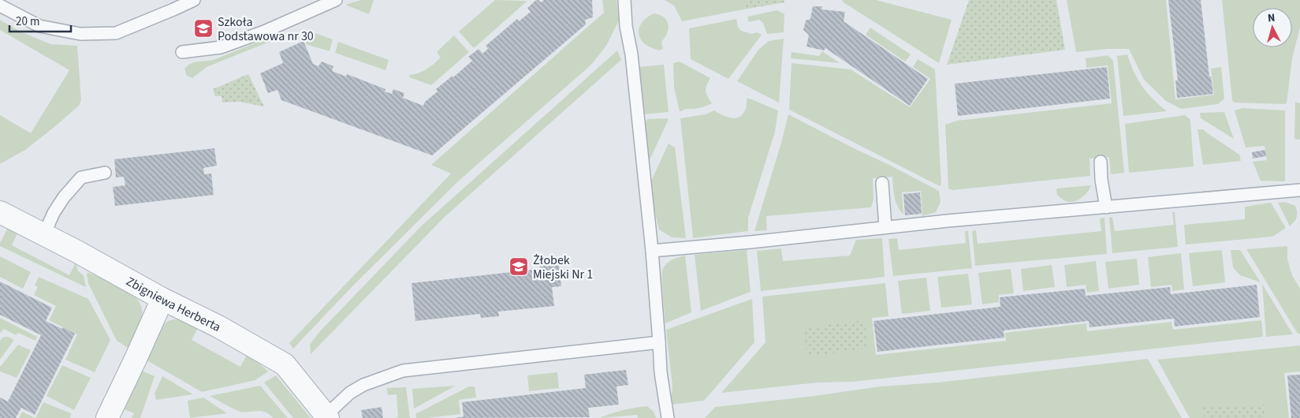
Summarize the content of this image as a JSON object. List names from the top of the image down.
{
  "streets": {
    "street": ["Zbigniewa Herberta"]
  },
  "places": {
    "school or university": ["Szkoła Podstawowa nr 30", "Żłobek Miejski Nr 1"]
  },
  "scale_bar": "20 m",
  "north": "top"
}
